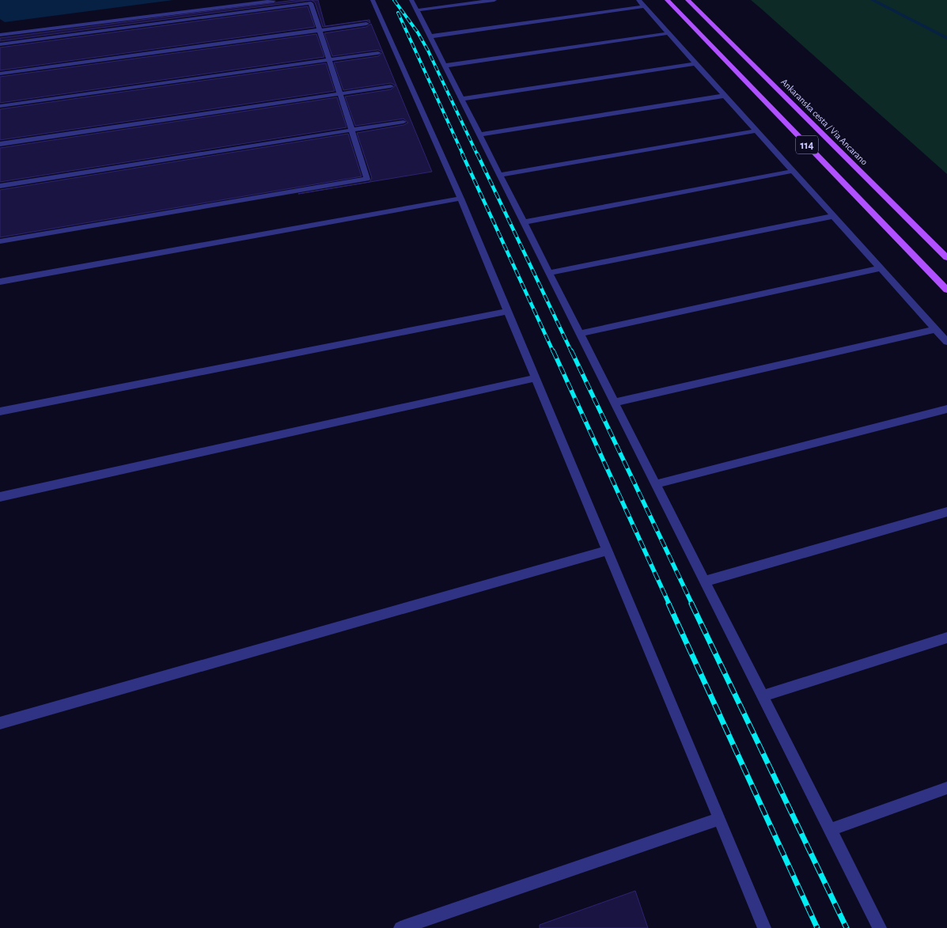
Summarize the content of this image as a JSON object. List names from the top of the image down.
{
  "streets": {
    "main road": ["Ankaranska cesta / Via Ancarano", "114"]
  }
}
